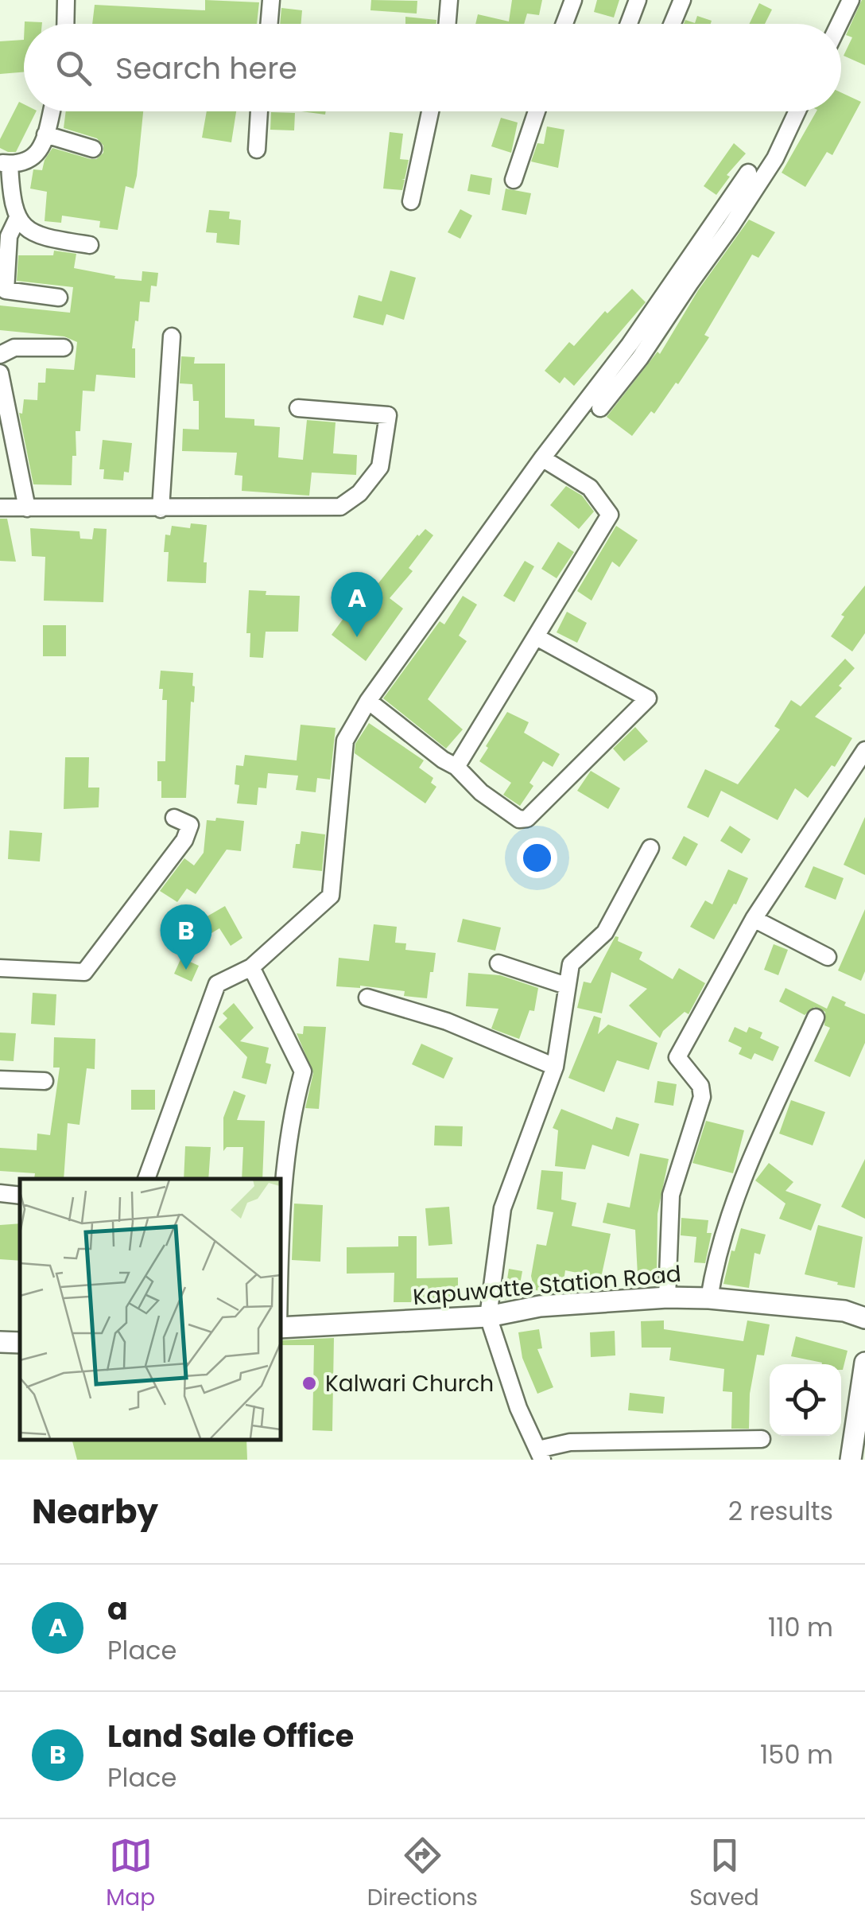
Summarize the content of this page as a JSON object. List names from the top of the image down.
{
  "streets": {
    "street": ["Kapuwatte Station Road"]
  },
  "places": ["Kalwari Church"],
  "page": {
    "search": "Search here",
    "pins": ["A", "B"],
    "heading": ["Nearby", "2 results"],
    "list": [
      {
        "mark": "A",
        "name": "a",
        "note": "Place",
        "value": "110 m"
      },
      {
        "mark": "B",
        "name": "Land Sale Office",
        "note": "Place",
        "value": "150 m"
      }
    ],
    "nav": ["Map", "Directions", "Saved"]
  }
}
